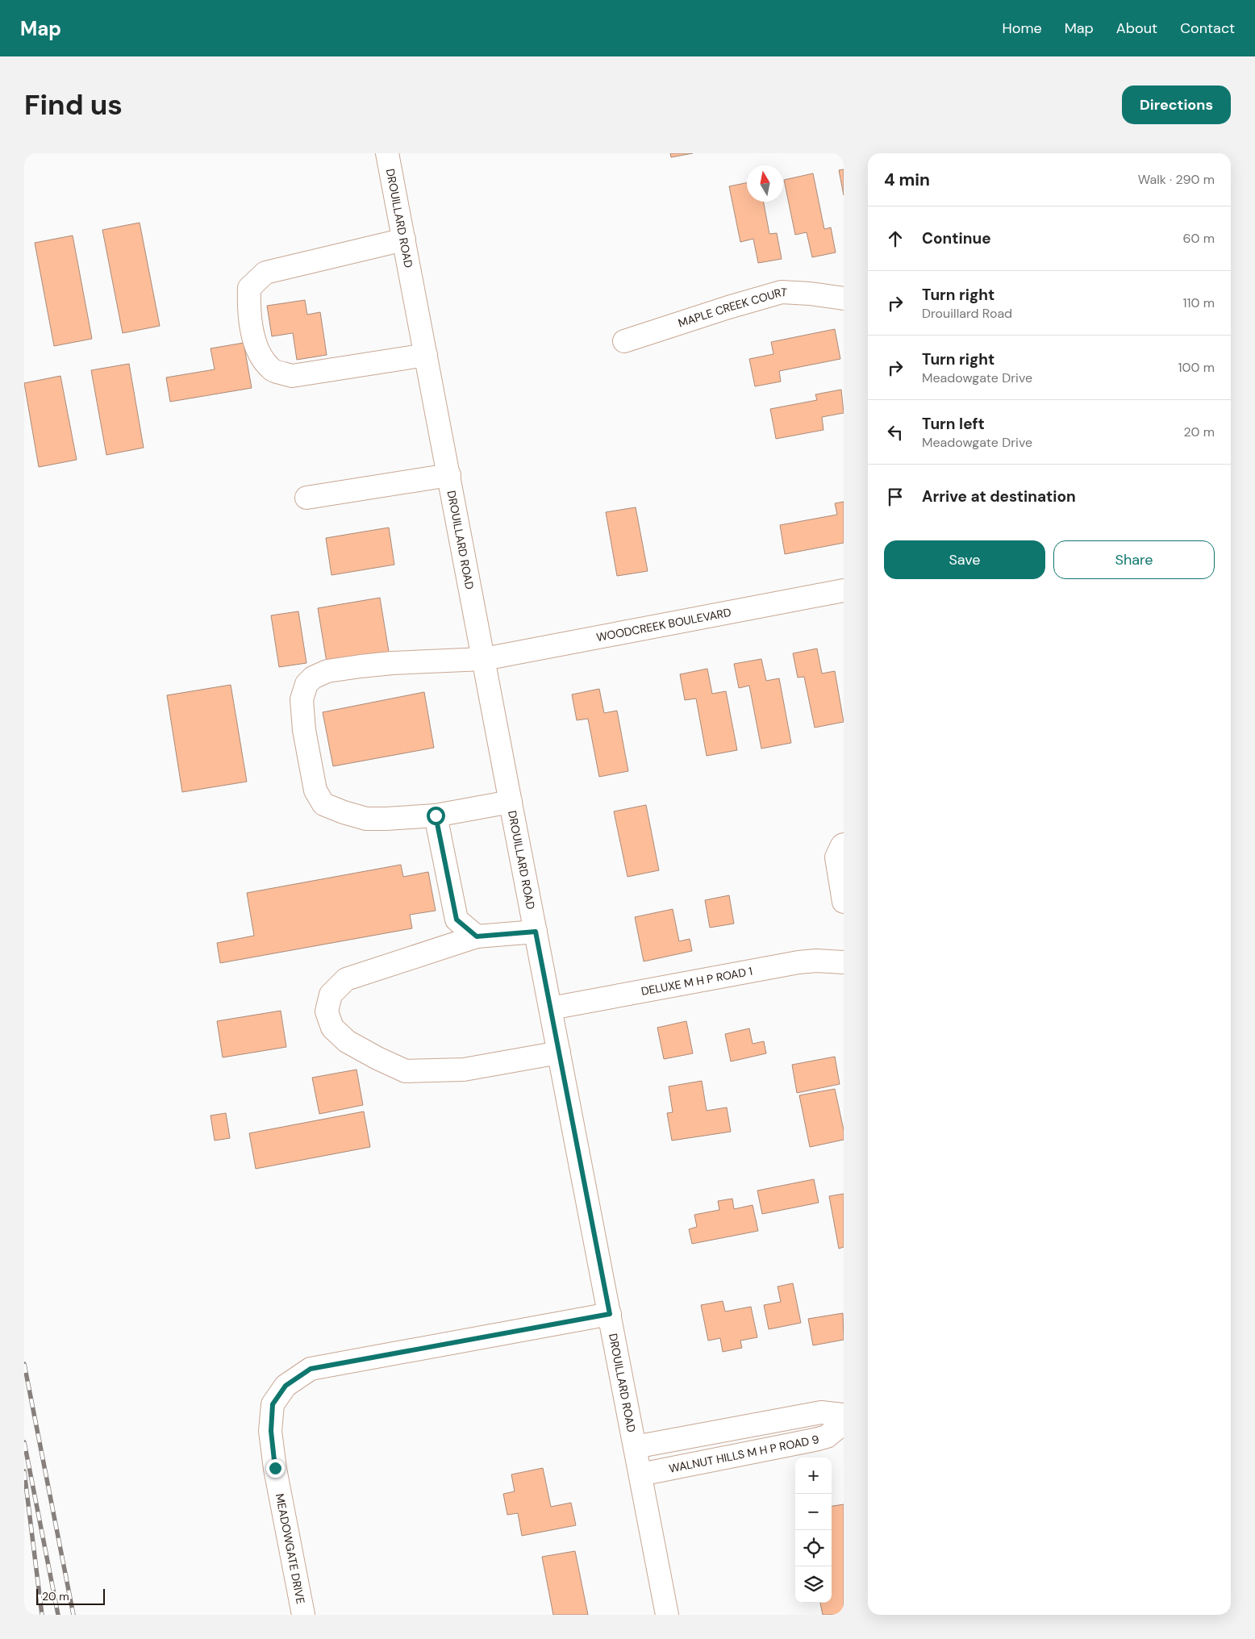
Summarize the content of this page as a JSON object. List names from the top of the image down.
{
  "streets": {
    "street": [
      "DROUILLARD ROAD",
      "MAPLE CREEK COURT",
      "WOODCREEK BOULEVARD",
      "DELUXE M H P ROAD 1",
      "WALNUT HILLS M H P ROAD 9",
      "MEADOWGATE DRIVE"
    ]
  },
  "crossings": [
    ["DROUILLARD ROAD", "WOODCREEK BOULEVARD"],
    ["DROUILLARD ROAD", "DELUXE M H P ROAD 1"],
    ["DROUILLARD ROAD", "WALNUT HILLS M H P ROAD 9"],
    ["DROUILLARD ROAD", "MEADOWGATE DRIVE"]
  ],
  "scale_bar": "20 m",
  "north": "top",
  "page": {
    "header": "Map",
    "nav": [
      "Home",
      "Map",
      "About",
      "Contact"
    ],
    "buttons": [
      "Directions",
      ["Save", "Share"]
    ],
    "title": "Find us",
    "heading": ["4 min", "Walk · 290 m"],
    "list": [
      ["Continue", "60 m"],
      ["Turn right", "Drouillard Road", "110 m"],
      ["Turn right", "Meadowgate Drive", "100 m"],
      ["Turn left", "Meadowgate Drive", "20 m"],
      "Arrive at destination"
    ],
    "map_buttons": ["+", "−"],
    "scale": "20 m"
  }
}
